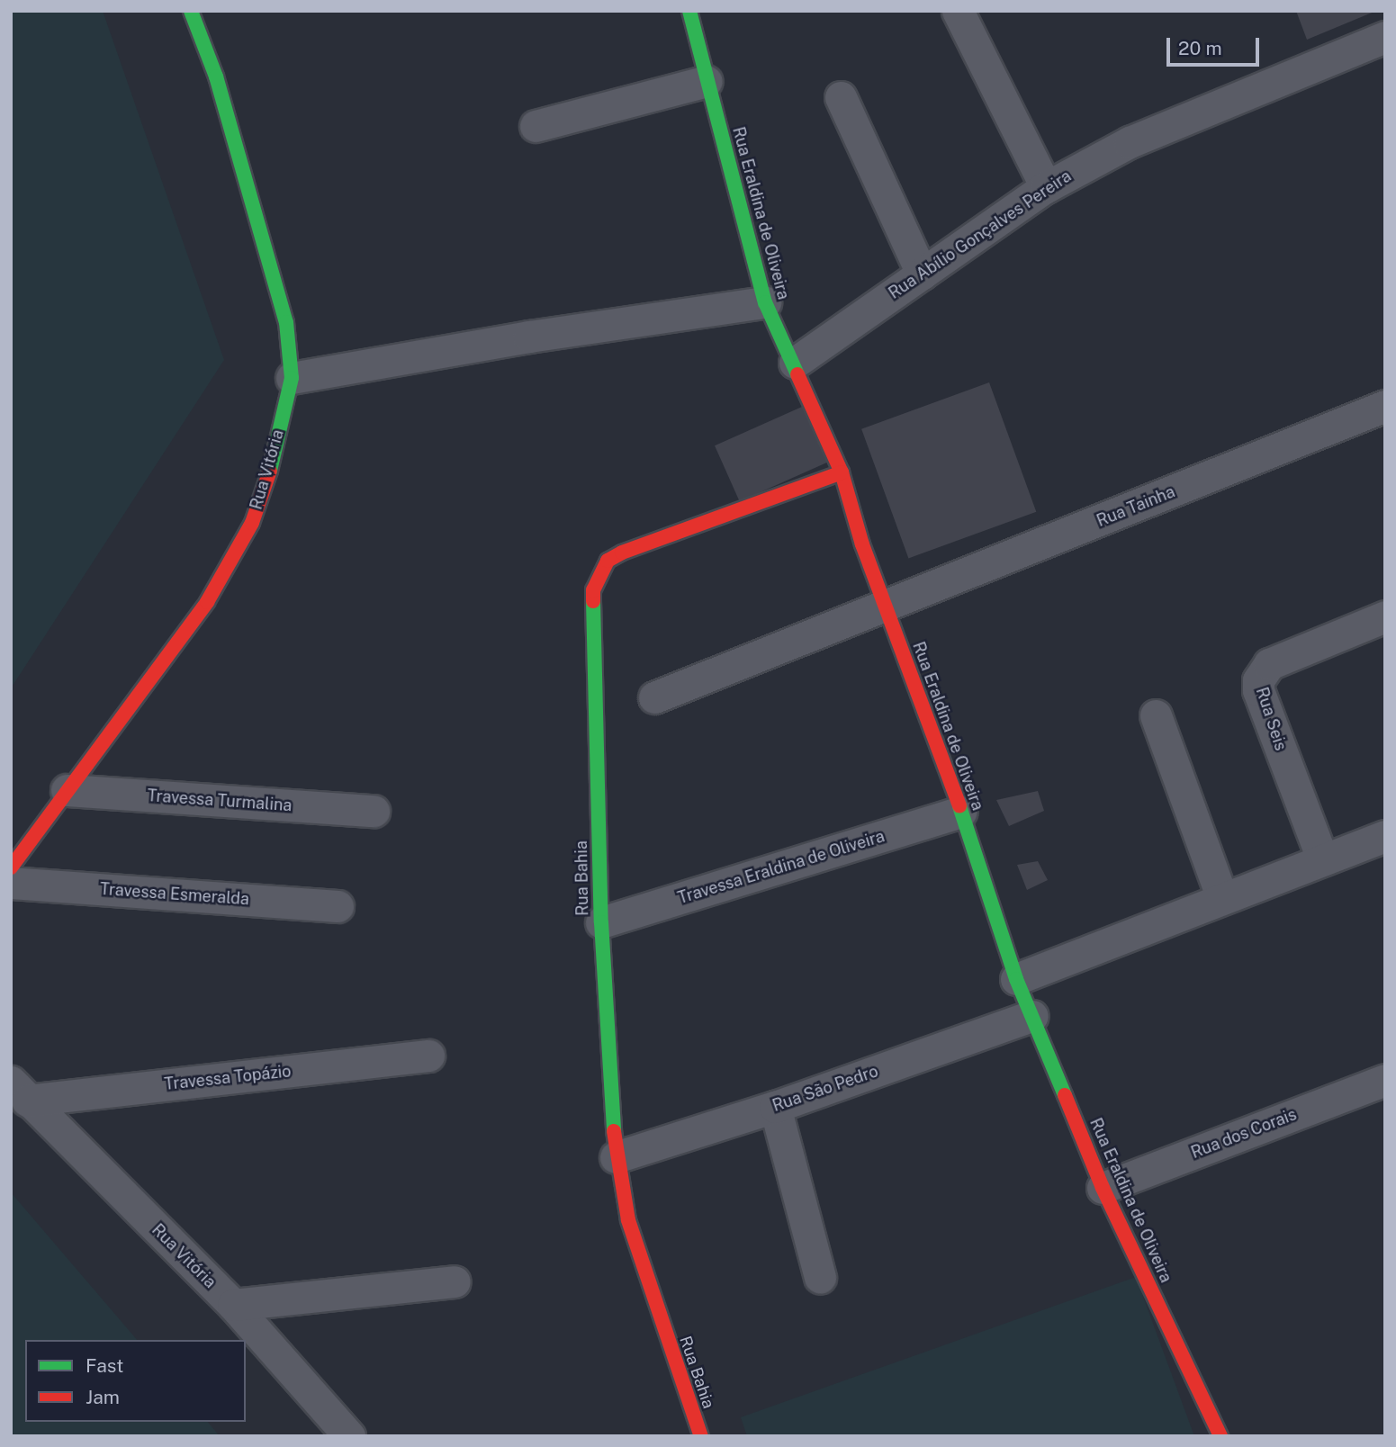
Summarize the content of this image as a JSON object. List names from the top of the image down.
{
  "streets": {
    "street": [
      "Rua Eraldina de Oliveira",
      "Rua Abílio Gonçalves Pereira",
      "Rua Vitória",
      "Rua Tainha",
      "Rua Seis",
      "Travessa Turmalina",
      "Travessa Eraldina de Oliveira",
      "Rua Bahia",
      "Travessa Esmeralda",
      "Travessa Topázio",
      "Rua São Pedro",
      "Rua dos Corais"
    ]
  },
  "crossings": [
    ["Rua Eraldina de Oliveira", "Rua Abílio Gonçalves Pereira"],
    ["Rua Eraldina de Oliveira", "Rua Tainha"],
    ["Rua Eraldina de Oliveira", "Travessa Eraldina de Oliveira"],
    ["Rua Eraldina de Oliveira", "Rua Bahia"],
    ["Rua Eraldina de Oliveira", "Rua São Pedro"],
    ["Rua Eraldina de Oliveira", "Rua dos Corais"],
    ["Rua Vitória", "Travessa Turmalina"],
    ["Rua Vitória", "Travessa Topázio"],
    ["Travessa Eraldina de Oliveira", "Rua Bahia"],
    ["Rua Bahia", "Rua São Pedro"]
  ],
  "legend": ["Fast", "Jam"],
  "scale_bar": "20 m"
}
